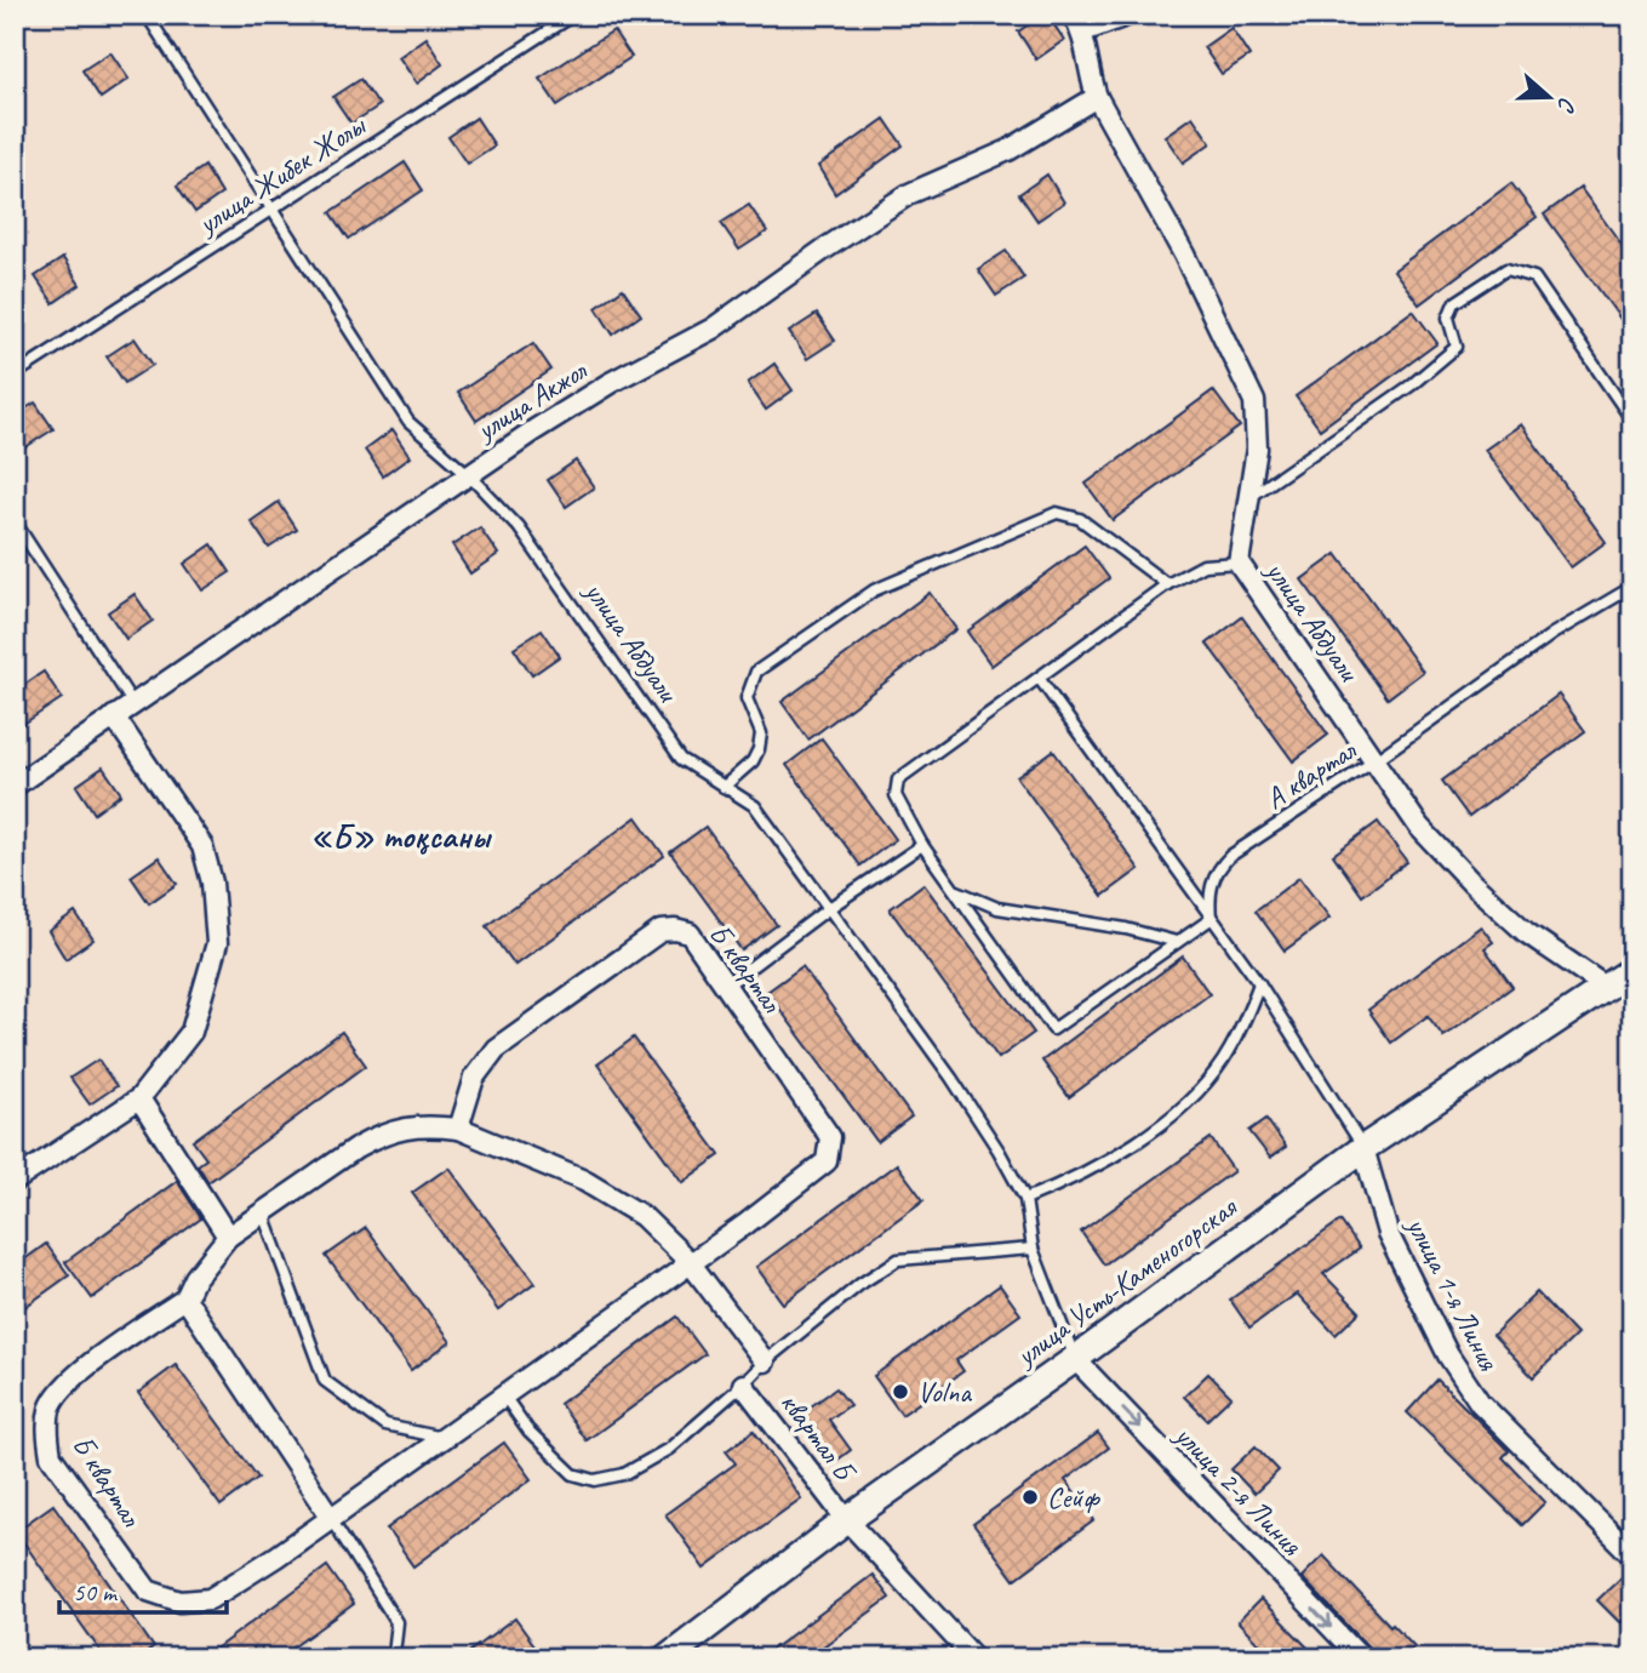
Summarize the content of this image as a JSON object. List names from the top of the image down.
{
  "streets": {
    "street": [
      "улица Акжол",
      "улица Абдуали",
      "Б квартал",
      "улица Усть-Каменогорская",
      "улица 1-я Линия",
      "квартал Б",
      "улица 2-я Линия"
    ],
    "lane": ["улица Жибек Жолы", "А квартал"]
  },
  "crossings": [
    ["улица Жибек Жолы", "улица Абдуали"],
    ["улица Акжол", "улица Абдуали"],
    ["улица Абдуали", "А квартал"],
    ["улица Абдуали", "улица Усть-Каменогорская"],
    ["улица Усть-Каменогорская", "улица 1-я Линия"],
    ["улица Усть-Каменогорская", "квартал Б"],
    ["улица Усть-Каменогорская", "улица 2-я Линия"]
  ],
  "one_way": ["улица 2-я Линия"],
  "districts": ["«Б» тоқсаны"],
  "places": ["Volna", "Сейф"],
  "scale_bar": "50 m",
  "north": "right"
}
